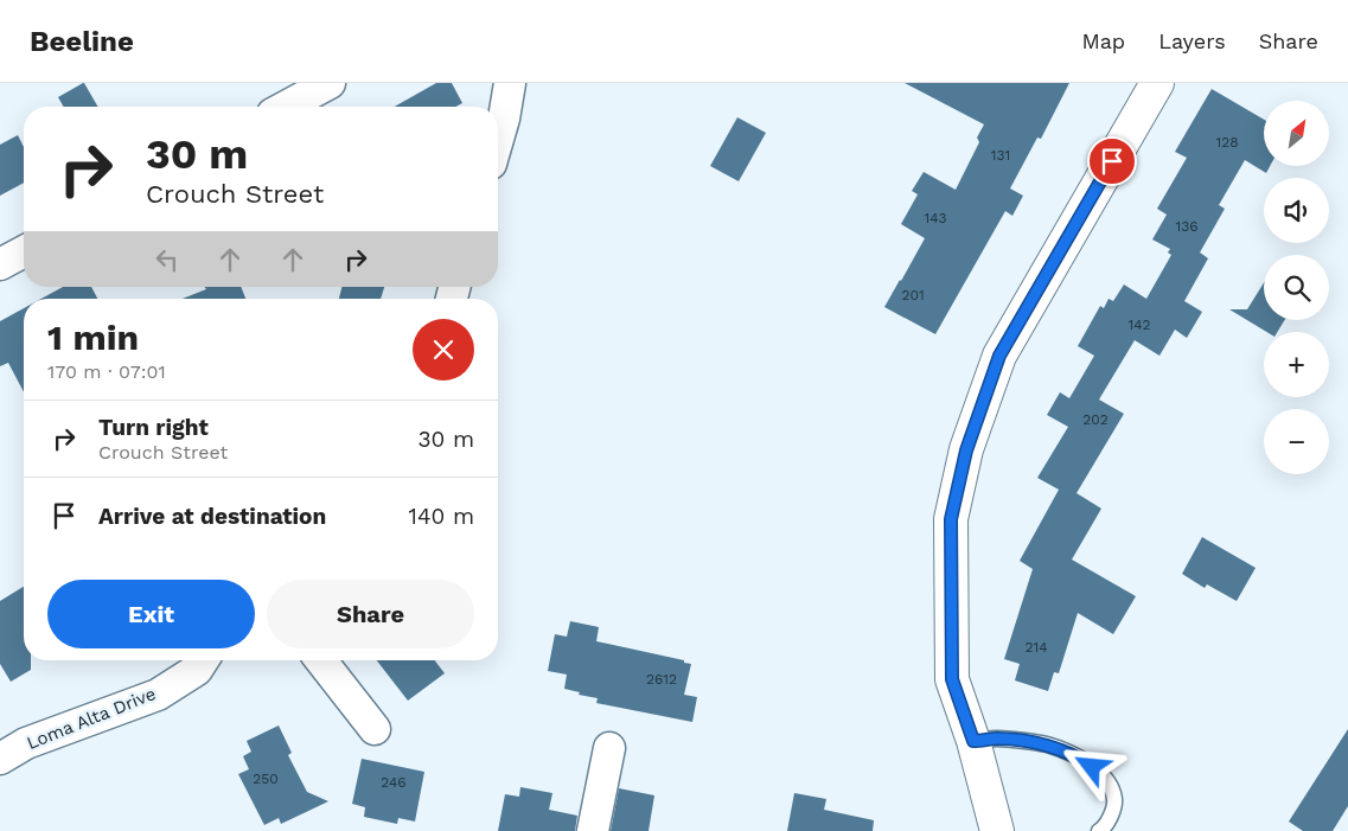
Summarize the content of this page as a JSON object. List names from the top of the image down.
{
  "streets": {
    "street": ["Loma Alta Drive"]
  },
  "house_numbers": [
    "128",
    "131",
    "143",
    "136",
    "201",
    "142",
    "202",
    "214",
    "2612",
    "250",
    "246"
  ],
  "north": "top right",
  "page": {
    "header": "Beeline",
    "nav": ["Map", "Layers", "Share"],
    "map_buttons": ["+", "−"],
    "turn": ["30 m", "Crouch Street"],
    "heading": ["1 min", "170 m · 07:01"],
    "list": [
      {
        "name": "Turn right",
        "note": "Crouch Street",
        "value": "30 m"
      },
      {
        "name": "Arrive at destination",
        "value": "140 m"
      }
    ],
    "buttons": ["Exit", "Share"]
  }
}
